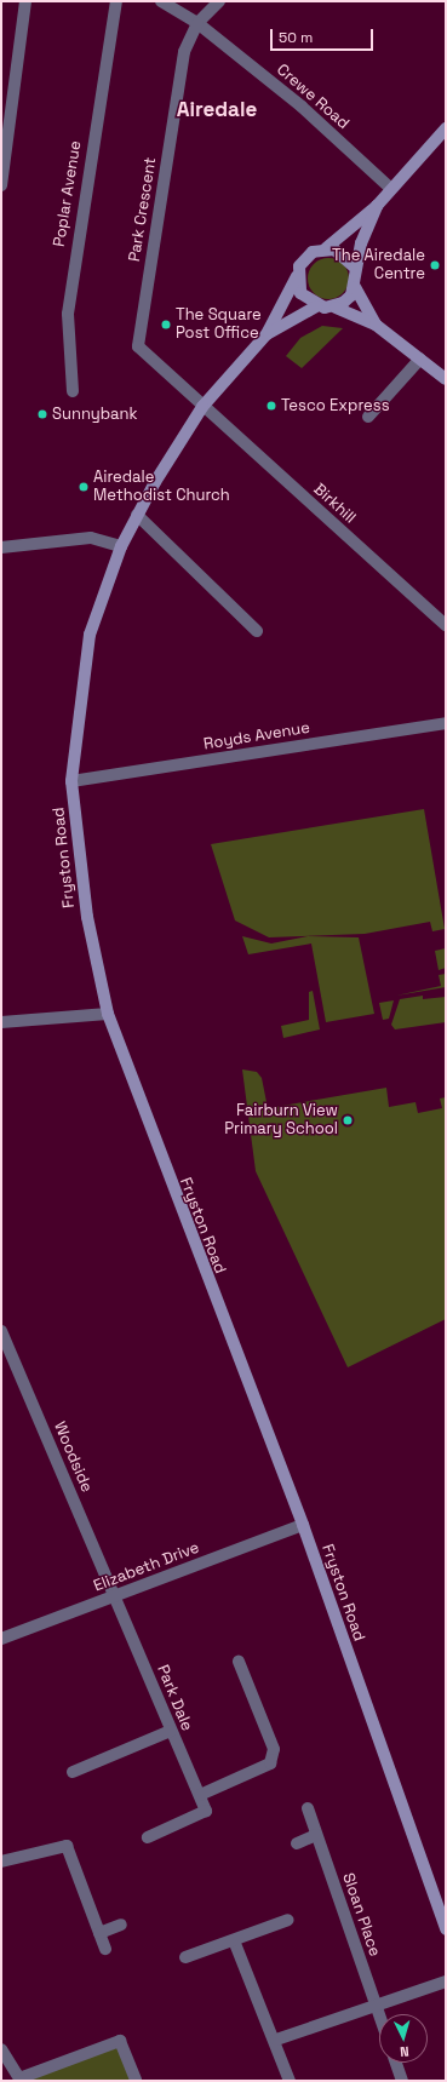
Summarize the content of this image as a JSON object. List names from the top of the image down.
{
  "streets": {
    "street": [
      "Crewe Road",
      "Poplar Avenue",
      "Park Crescent",
      "Birkhill",
      "Royds Avenue",
      "Fryston Road",
      "Woodside",
      "Elizabeth Drive",
      "Park Dale",
      "Sloan Place"
    ]
  },
  "crossings": [
    ["Crewe Road", "Park Crescent"],
    ["Crewe Road", "Fryston Road"],
    ["Park Crescent", "Birkhill"],
    ["Park Crescent", "Fryston Road"],
    ["Birkhill", "Fryston Road"],
    ["Royds Avenue", "Fryston Road"],
    ["Fryston Road", "Elizabeth Drive"],
    ["Woodside", "Elizabeth Drive"],
    ["Woodside", "Park Dale"],
    ["Elizabeth Drive", "Park Dale"]
  ],
  "districts": ["Airedale"],
  "places": [
    "The Airedale Centre",
    "The Square Post Office",
    "Tesco Express",
    "Sunnybank",
    "Airedale Methodist Church",
    "Fairburn View Primary School"
  ],
  "scale_bar": "50 m",
  "north": "bottom"
}
